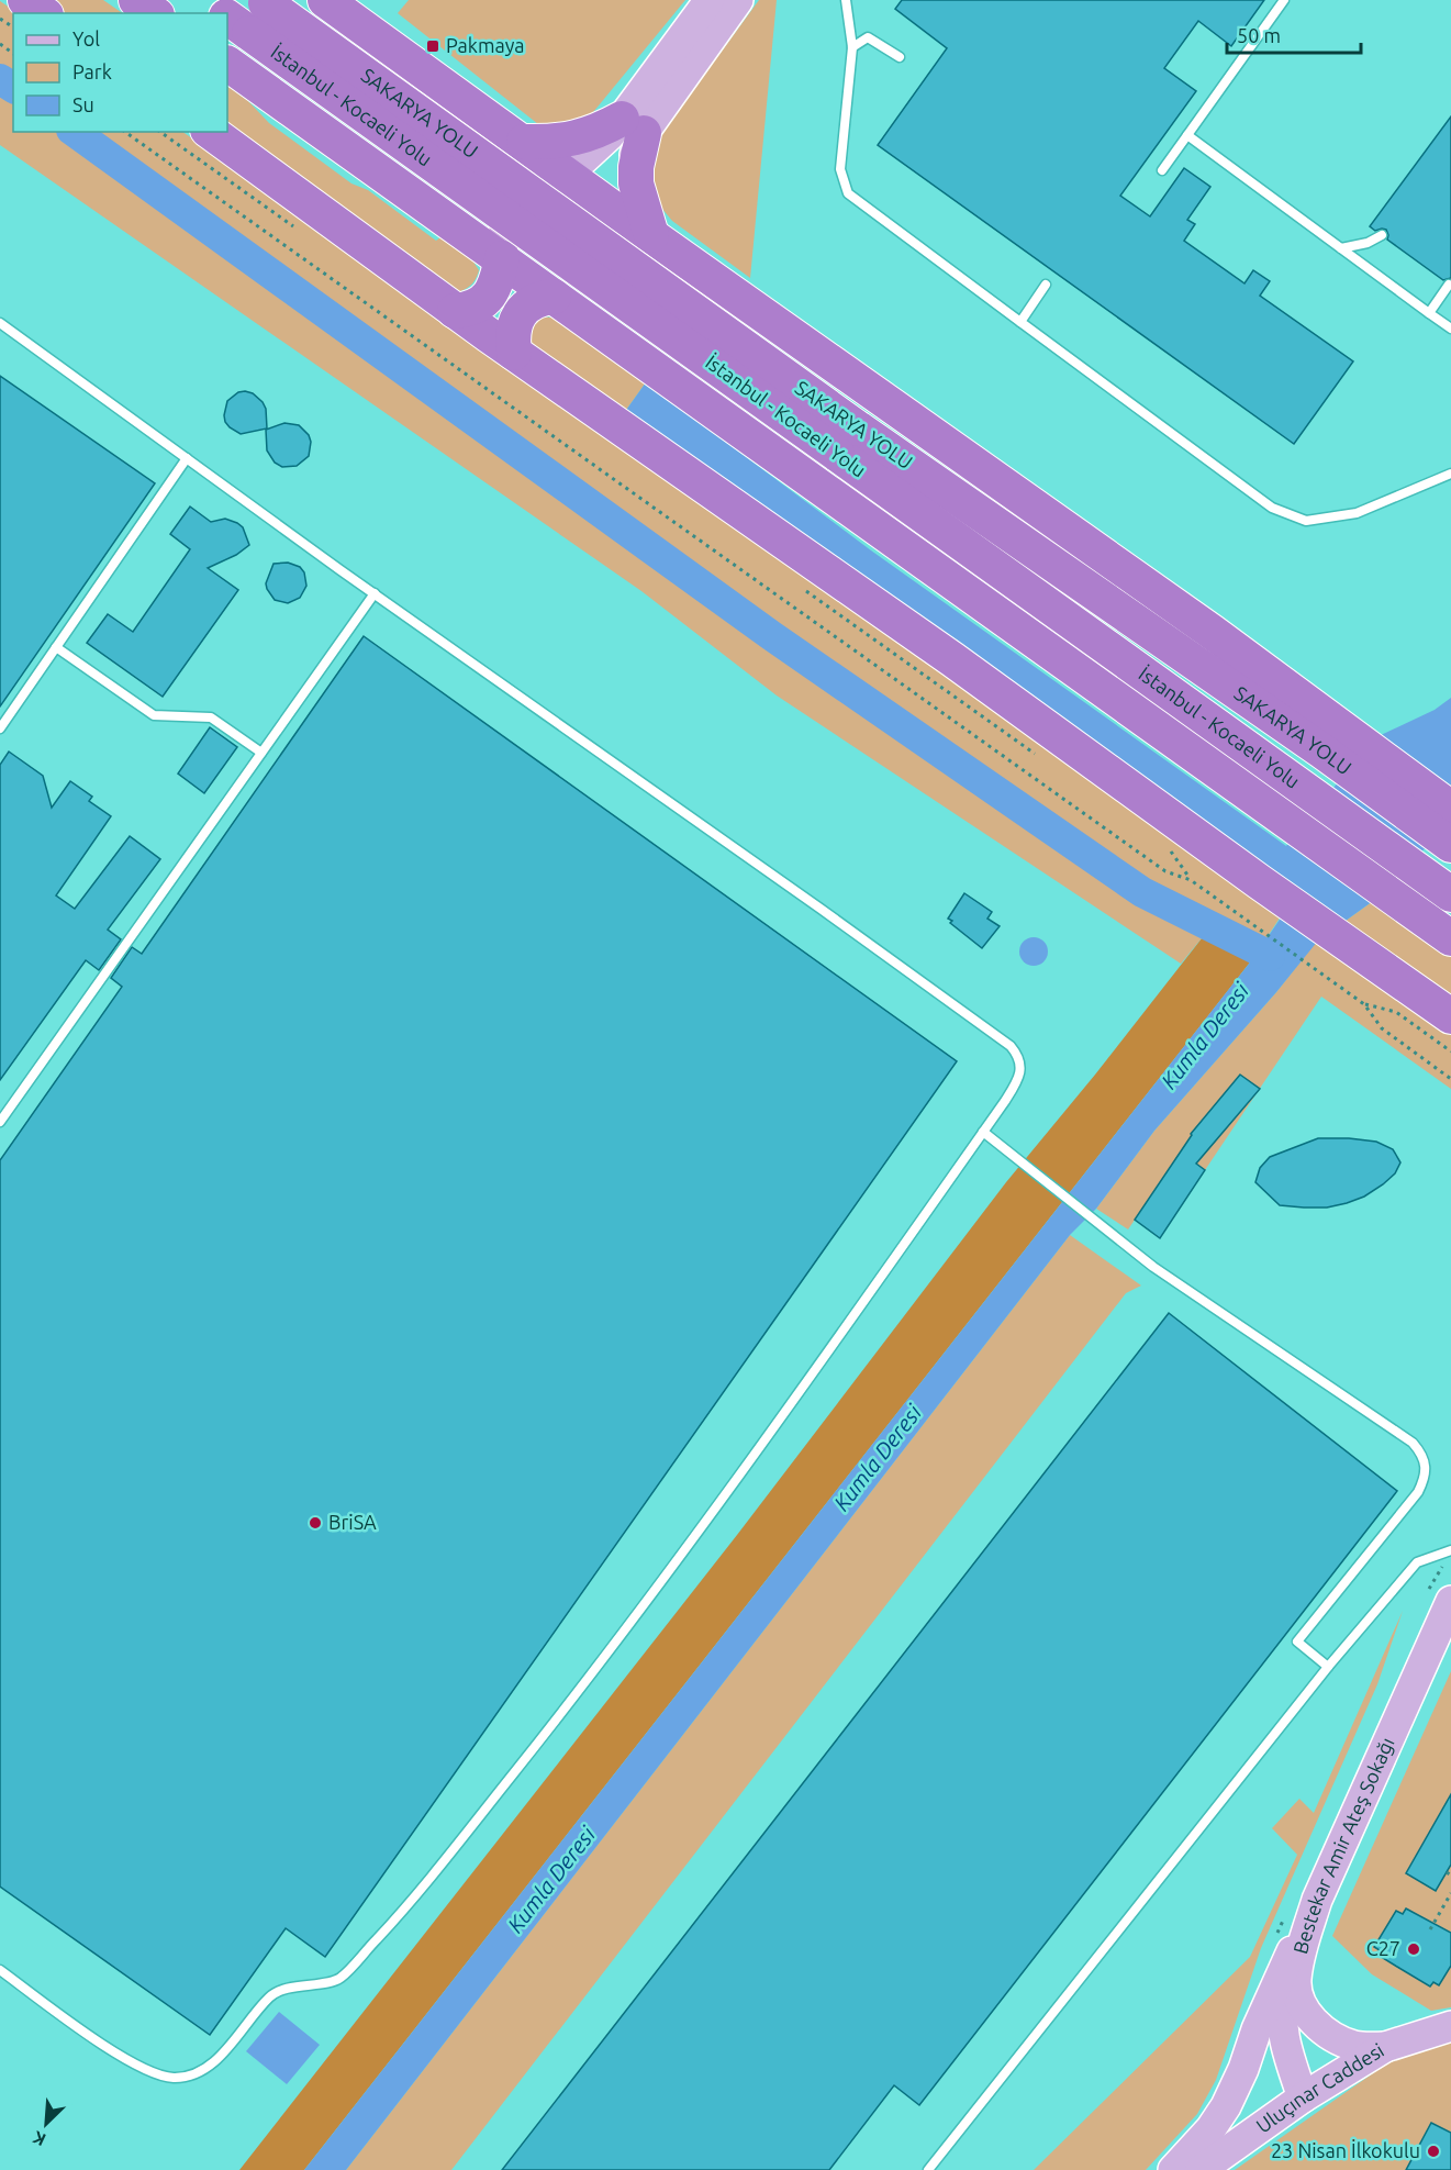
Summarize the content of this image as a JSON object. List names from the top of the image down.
{
  "streets": {
    "highway": ["İstanbul - Kocaeli Yolu", "SAKARYA YOLU"],
    "main road": ["Bestekar Amir Ateş Sokağı", "Uluçınar Caddesi"]
  },
  "crossings": [
    ["İstanbul - Kocaeli Yolu", "SAKARYA YOLU"],
    ["Bestekar Amir Ateş Sokağı", "Uluçınar Caddesi"]
  ],
  "water": ["Kumla Deresi"],
  "places": {
    "transit": ["Pakmaya"],
    "other": ["BriSA", "C27", "23 Nisan İlkokulu"]
  },
  "legend": ["Yol", "Park", "Su"],
  "scale_bar": "50 m",
  "north": "bottom left"
}
